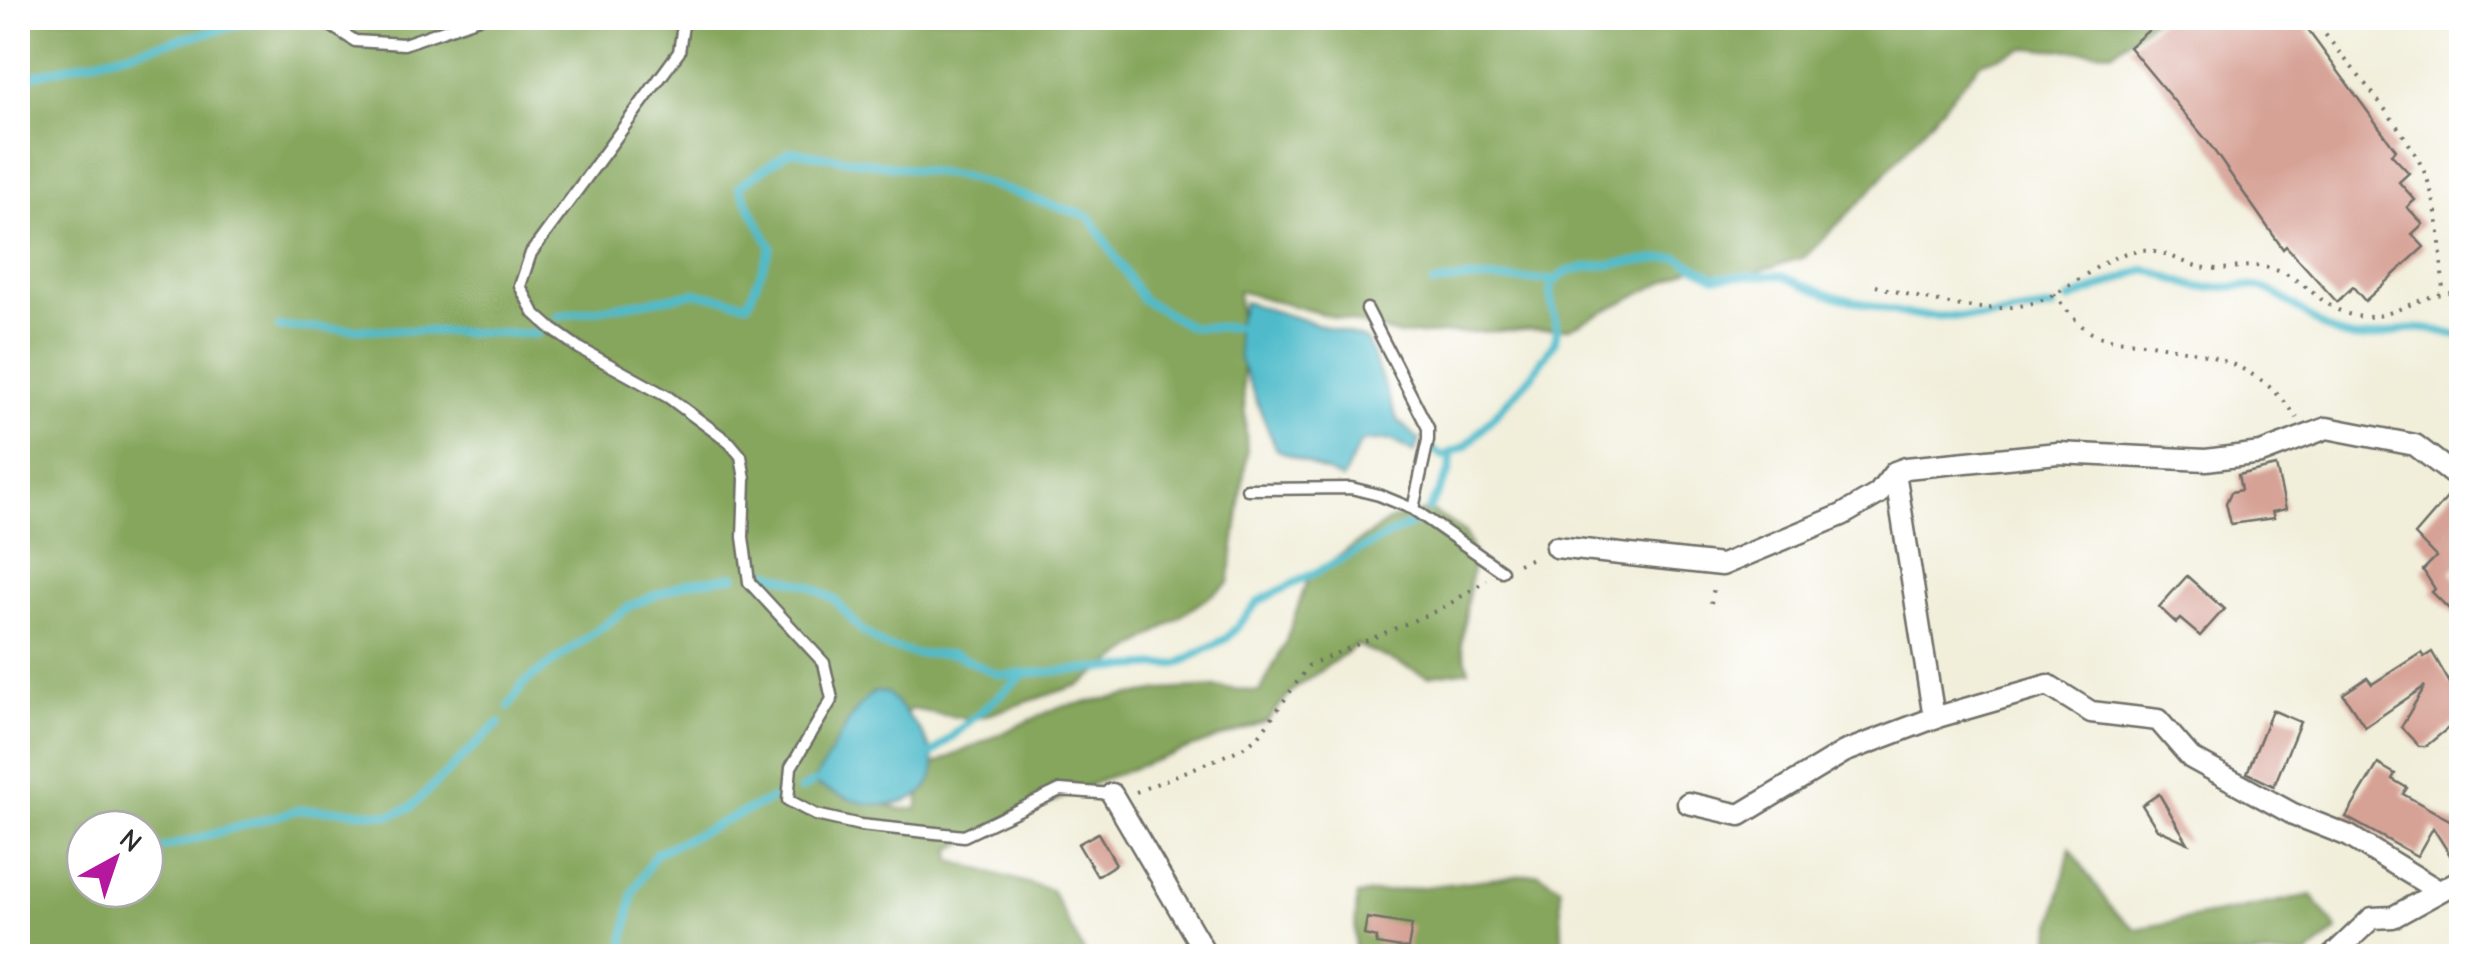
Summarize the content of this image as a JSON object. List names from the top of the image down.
{
  "north": "top right"
}
